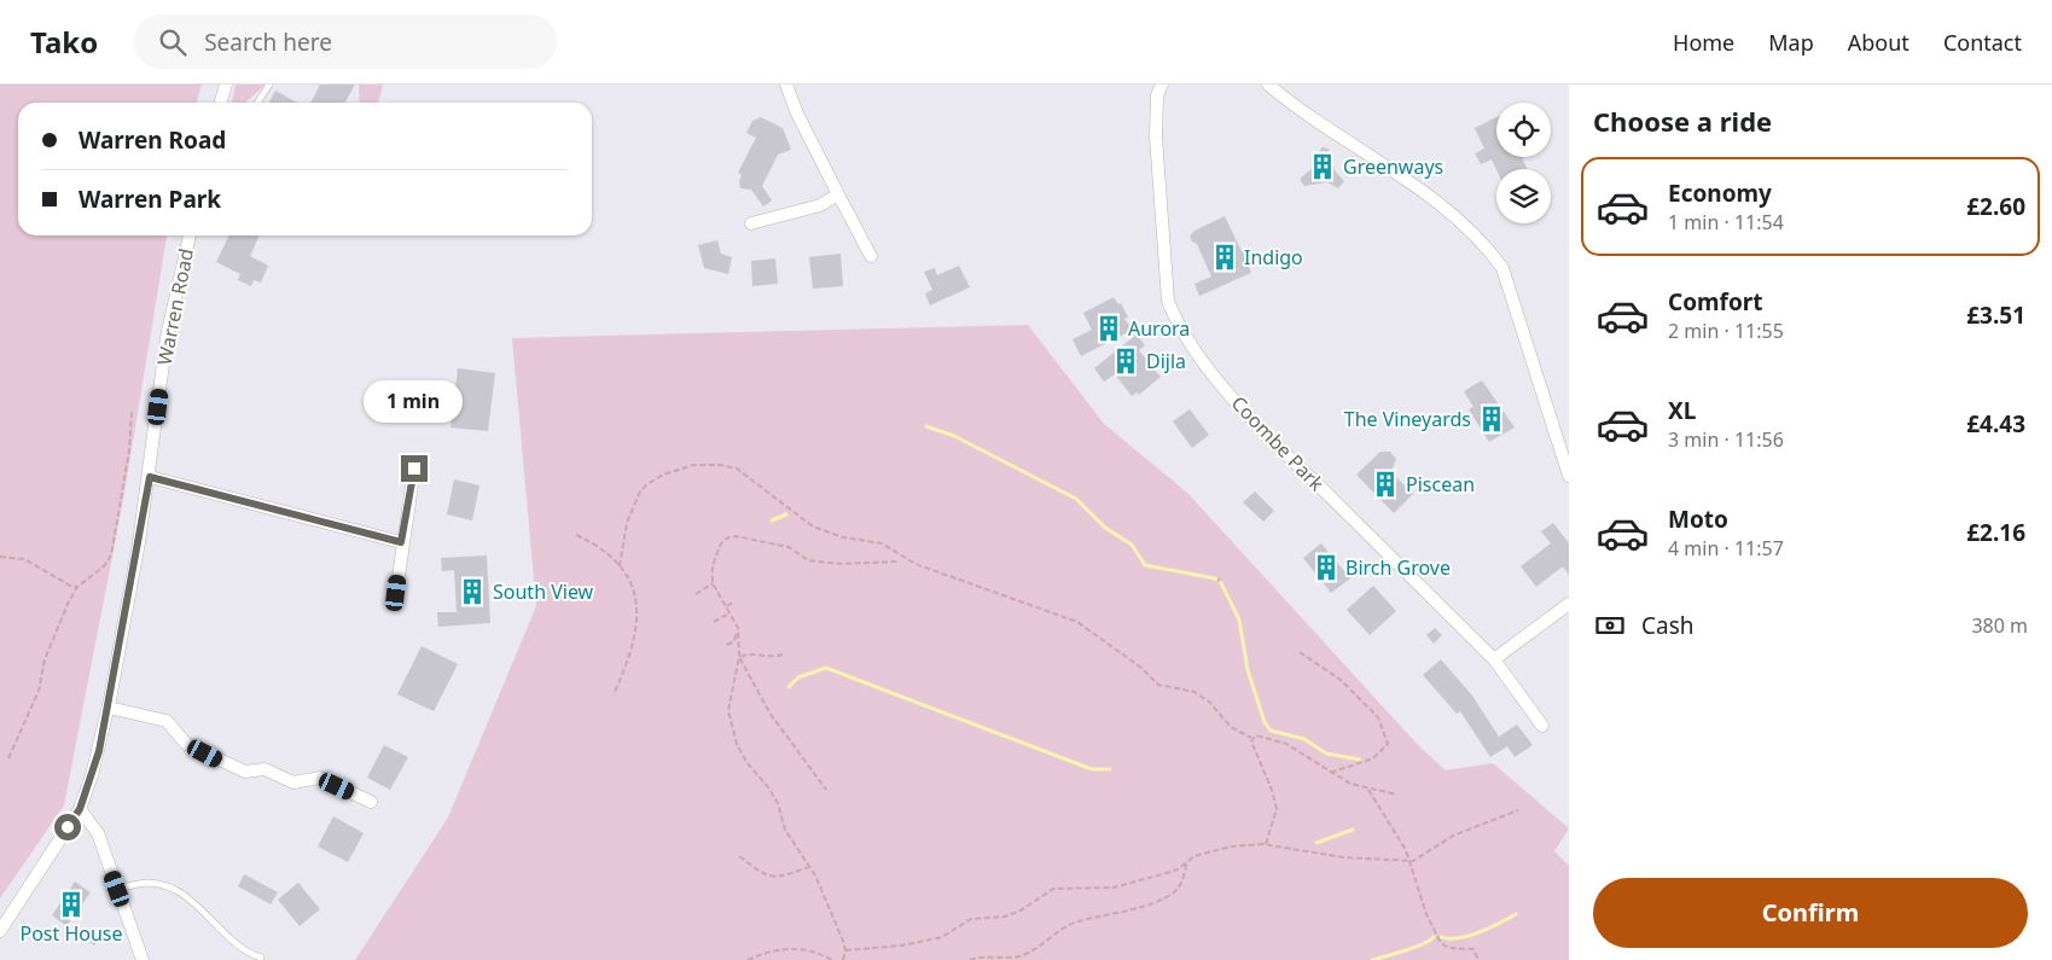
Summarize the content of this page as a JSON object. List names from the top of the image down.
{
  "streets": {
    "street": ["Warren Road", "Coombe Park"]
  },
  "places": {
    "building": [
      "Greenways",
      "Indigo",
      "Aurora",
      "Dijla",
      "The Vineyards",
      "Piscean",
      "Birch Grove",
      "South View",
      "Post House"
    ]
  },
  "page": {
    "header": "Tako",
    "search": "Search here",
    "nav": [
      "Home",
      "Map",
      "About",
      "Contact"
    ],
    "heading": "Choose a ride",
    "banner": ["Warren Road", "Warren Park"],
    "list": [
      {
        "name": "Economy",
        "note": "1 min · 11:54",
        "value": "£2.60"
      },
      {
        "name": "Comfort",
        "note": "2 min · 11:55",
        "value": "£3.51"
      },
      {
        "name": "XL",
        "note": "3 min · 11:56",
        "value": "£4.43"
      },
      {
        "name": "Moto",
        "note": "4 min · 11:57",
        "value": "£2.16"
      }
    ],
    "bubble": "1 min",
    "pay": ["Cash", "380 m"],
    "buttons": "Confirm"
  }
}
